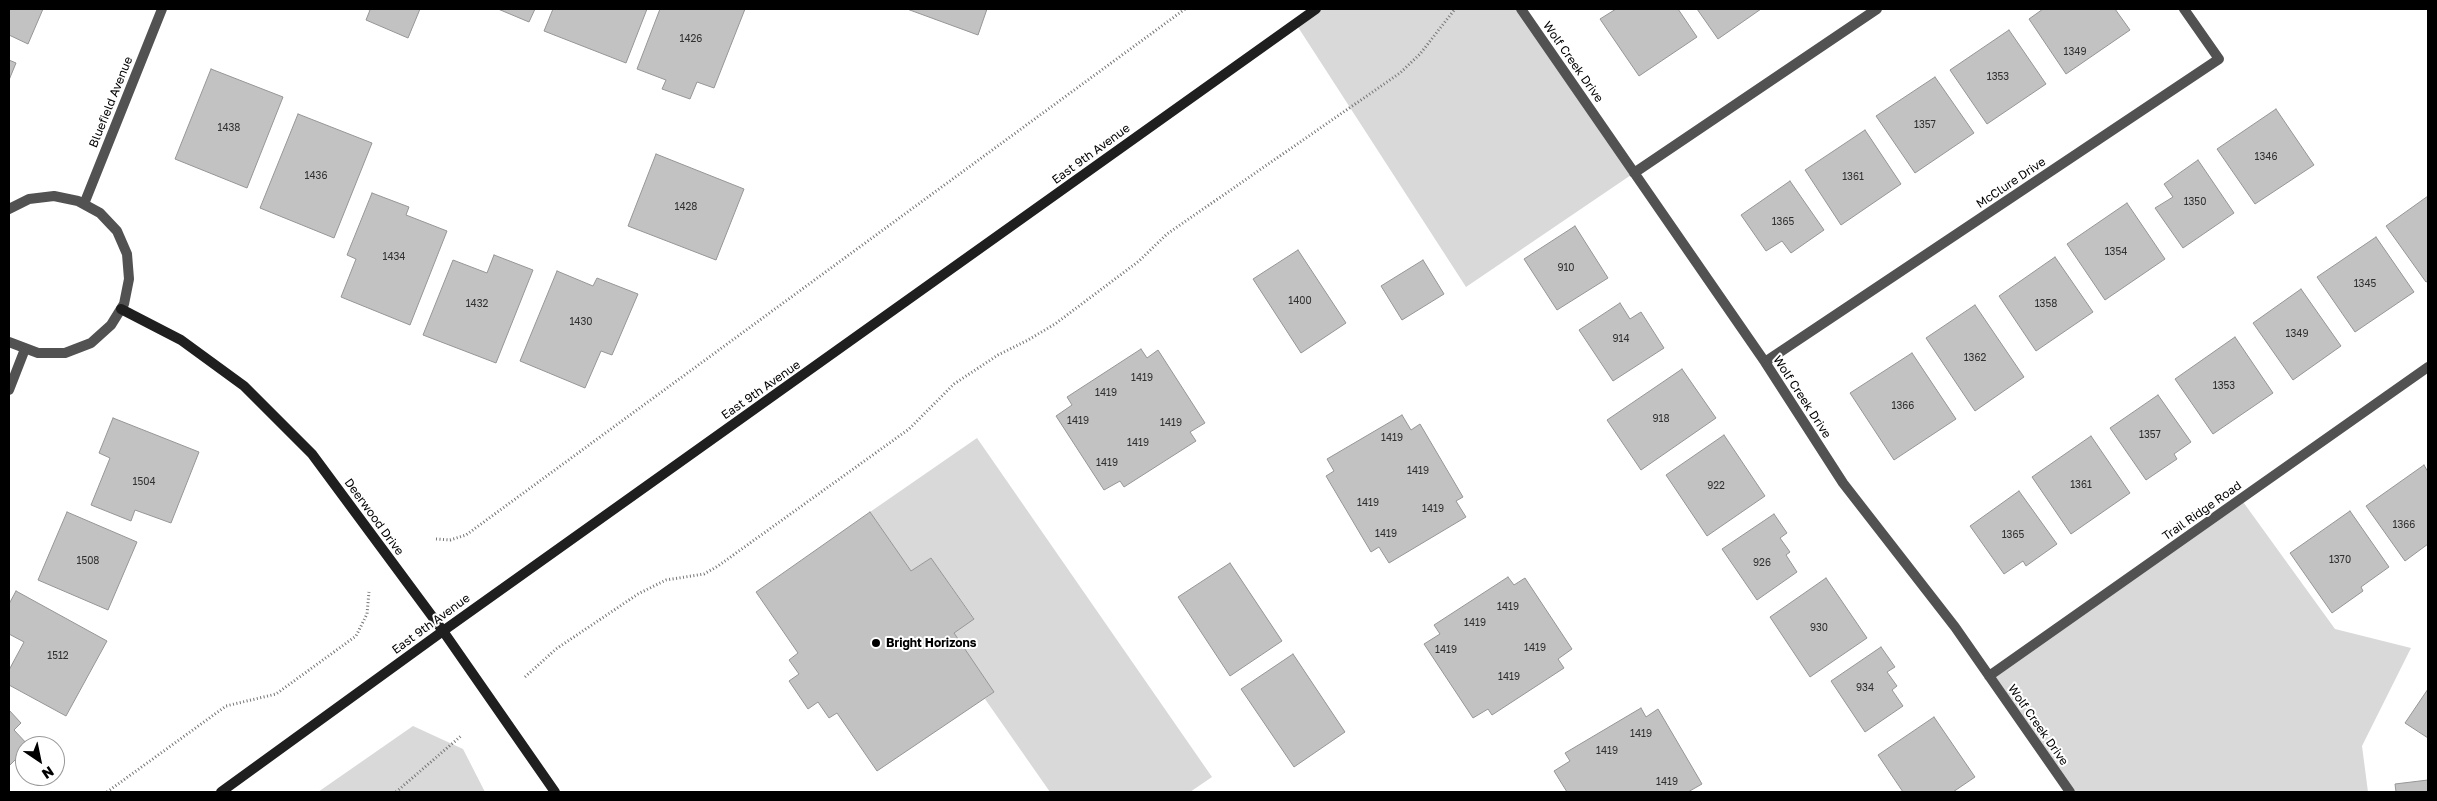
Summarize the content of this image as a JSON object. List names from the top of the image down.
{
  "streets": {
    "main road": ["East 9th Avenue", "Deerwood Drive"],
    "street": [
      "Wolf Creek Drive",
      "Bluefield Avenue",
      "McClure Drive",
      "Trail Ridge Road"
    ]
  },
  "crossings": [
    ["Wolf Creek Drive", "McClure Drive"],
    ["Wolf Creek Drive", "Trail Ridge Road"],
    ["East 9th Avenue", "Deerwood Drive"]
  ],
  "places": ["Bright Horizons"],
  "house_numbers": [
    "1426",
    "1349",
    "1353",
    "1357",
    "1438",
    "1346",
    "1436",
    "1361",
    "1350",
    "1428",
    "1365",
    "1354",
    "1434",
    "910",
    "1345",
    "1400",
    "1432",
    "1358",
    "1430",
    "1349",
    "914",
    "1362",
    "1419",
    "1353",
    "1419",
    "1366",
    "918",
    "1419",
    "1419",
    "1357",
    "1419",
    "1419",
    "1419",
    "1419",
    "1504",
    "1361",
    "922",
    "1419",
    "1419",
    "1366",
    "1419",
    "1365",
    "1370",
    "1508",
    "926",
    "1419",
    "1419",
    "930",
    "1419",
    "1419",
    "1512",
    "1419",
    "934",
    "1419",
    "1419",
    "1419"
  ],
  "north": "bottom right"
}
